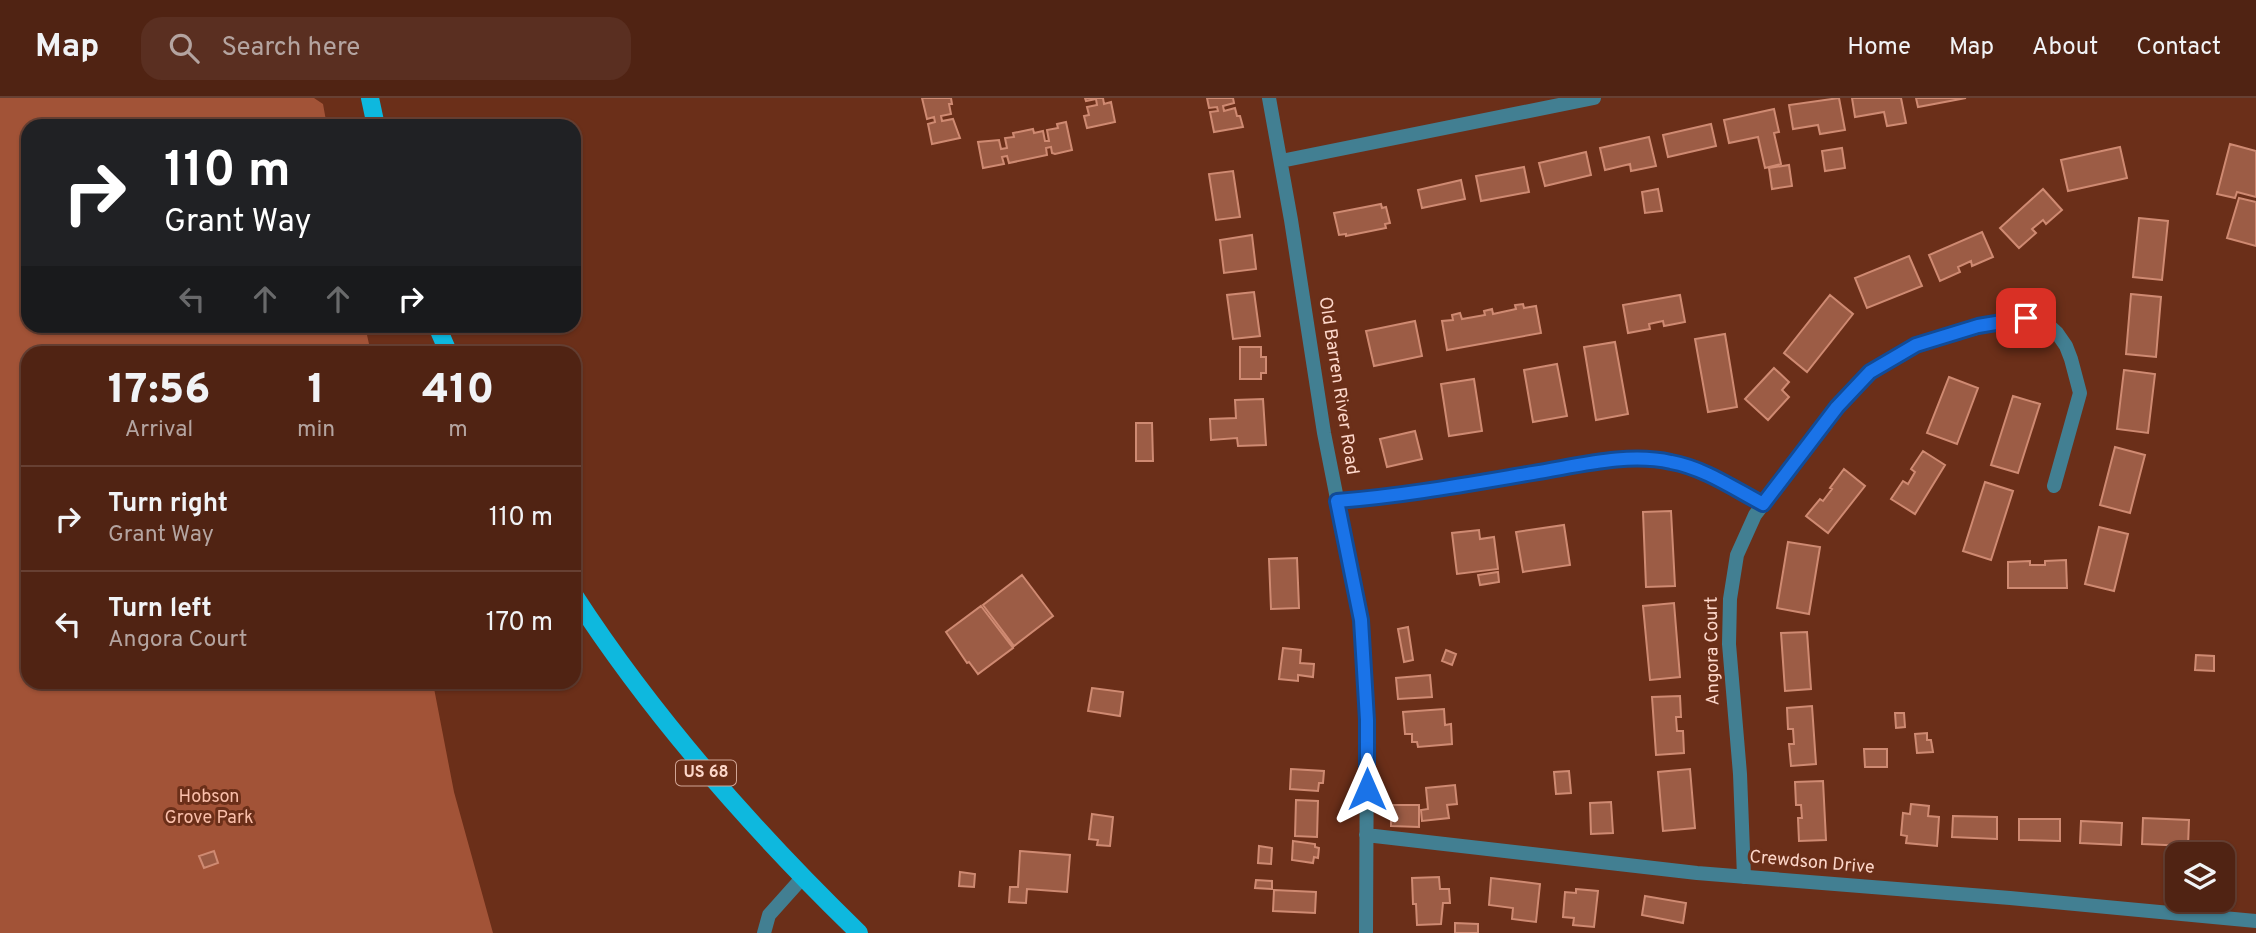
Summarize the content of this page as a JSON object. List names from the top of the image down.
{
  "streets": {
    "main road": ["US 68"],
    "street": ["Old Barren River Road", "Angora Court", "Crewdson Drive"]
  },
  "crossings": [
    ["Old Barren River Road", "Crewdson Drive"],
    ["Angora Court", "Crewdson Drive"]
  ],
  "parks": ["Hobson Grove Park"],
  "page": {
    "header": "Map",
    "search": "Search here",
    "nav": [
      "Home",
      "Map",
      "About",
      "Contact"
    ],
    "turn": ["110 m", "Grant Way"],
    "eta": [
      "17:56",
      "Arrival",
      "1",
      "min",
      "410",
      "m"
    ],
    "list": [
      {
        "name": "Turn right",
        "note": "Grant Way",
        "value": "110 m"
      },
      {
        "name": "Turn left",
        "note": "Angora Court",
        "value": "170 m"
      }
    ]
  }
}
